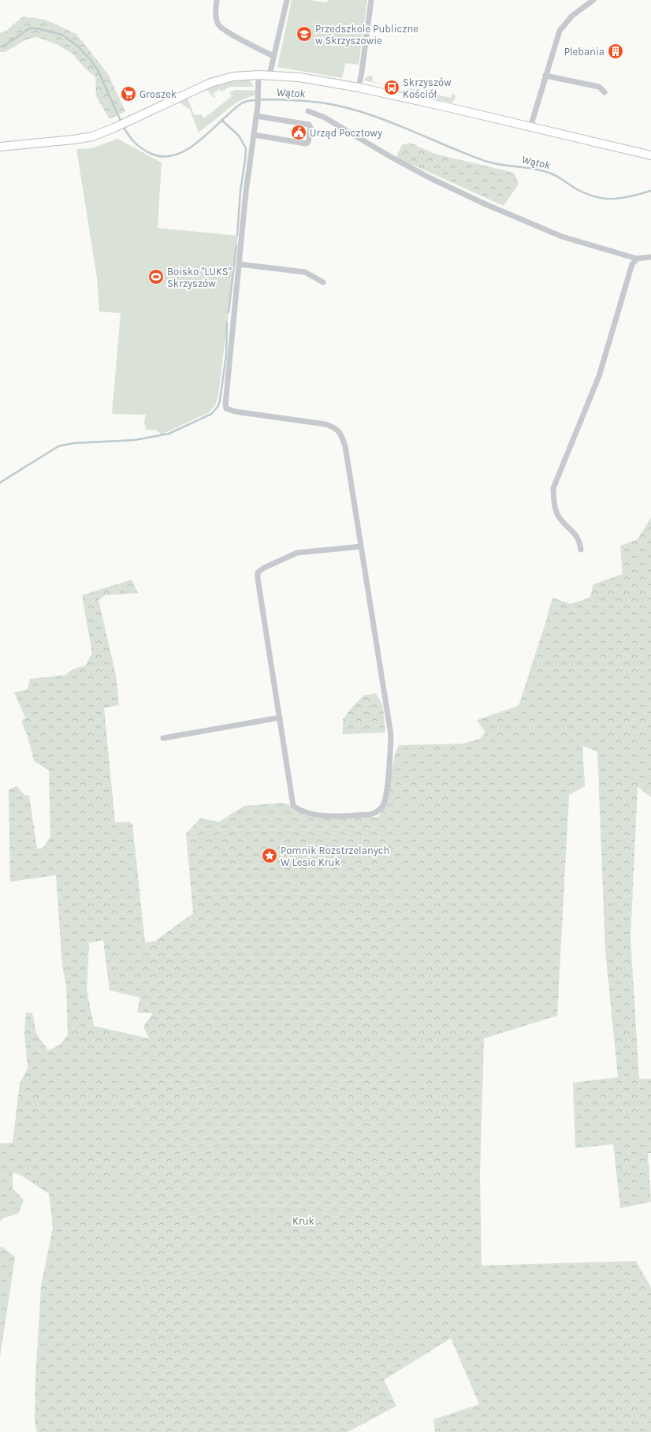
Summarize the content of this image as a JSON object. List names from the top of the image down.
{
  "water": ["Wątok"],
  "parks": ["Kruk"],
  "places": {
    "school or university": ["Przedszkole Publiczne w Skrzyszowie"],
    "building": ["Plebania"],
    "bus stop": ["Skrzyszów Kościół"],
    "supermarket": ["Groszek"],
    "public building": ["Urząd Pocztowy"],
    "sports": ["Boisko \"LUKS\" Skrzyszów"],
    "place": ["Pomnik Rozstrzelanych W Lesie Kruk"]
  }
}
